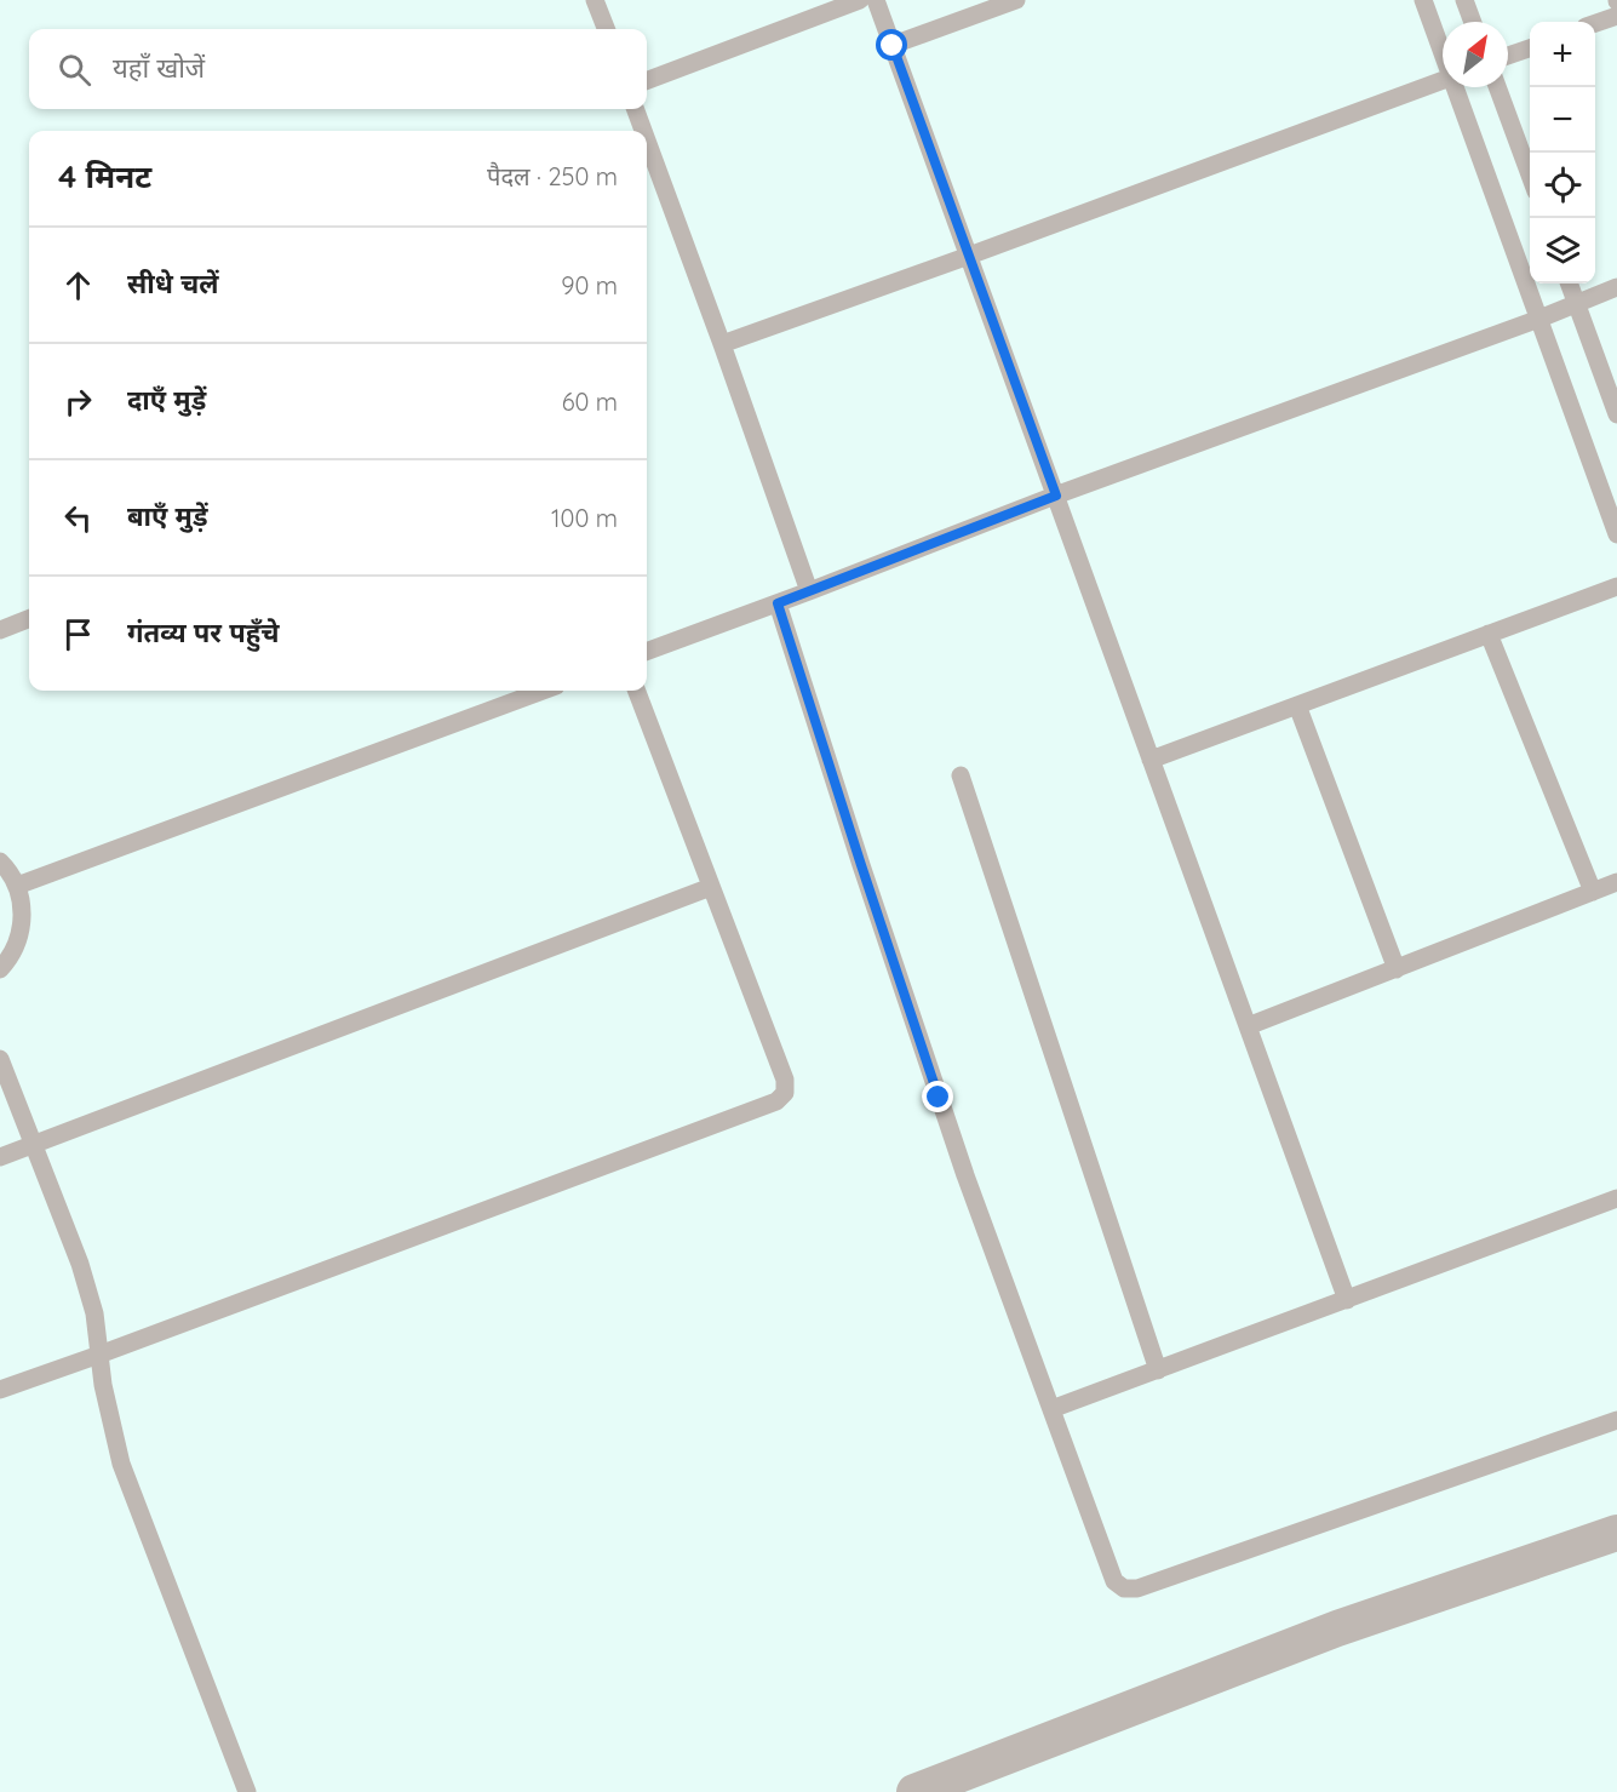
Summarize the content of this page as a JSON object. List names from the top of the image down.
{
  "north": "top right",
  "page": {
    "map_buttons": ["+", "−"],
    "search": "यहाँ खोजें",
    "heading": ["4 मिनट", "पैदल · 250 m"],
    "list": [
      ["सीधे चलें", "90 m"],
      ["दाएँ मुड़ें", "60 m"],
      ["बाएँ मुड़ें", "100 m"],
      "गंतव्य पर पहुँचे"
    ]
  }
}
